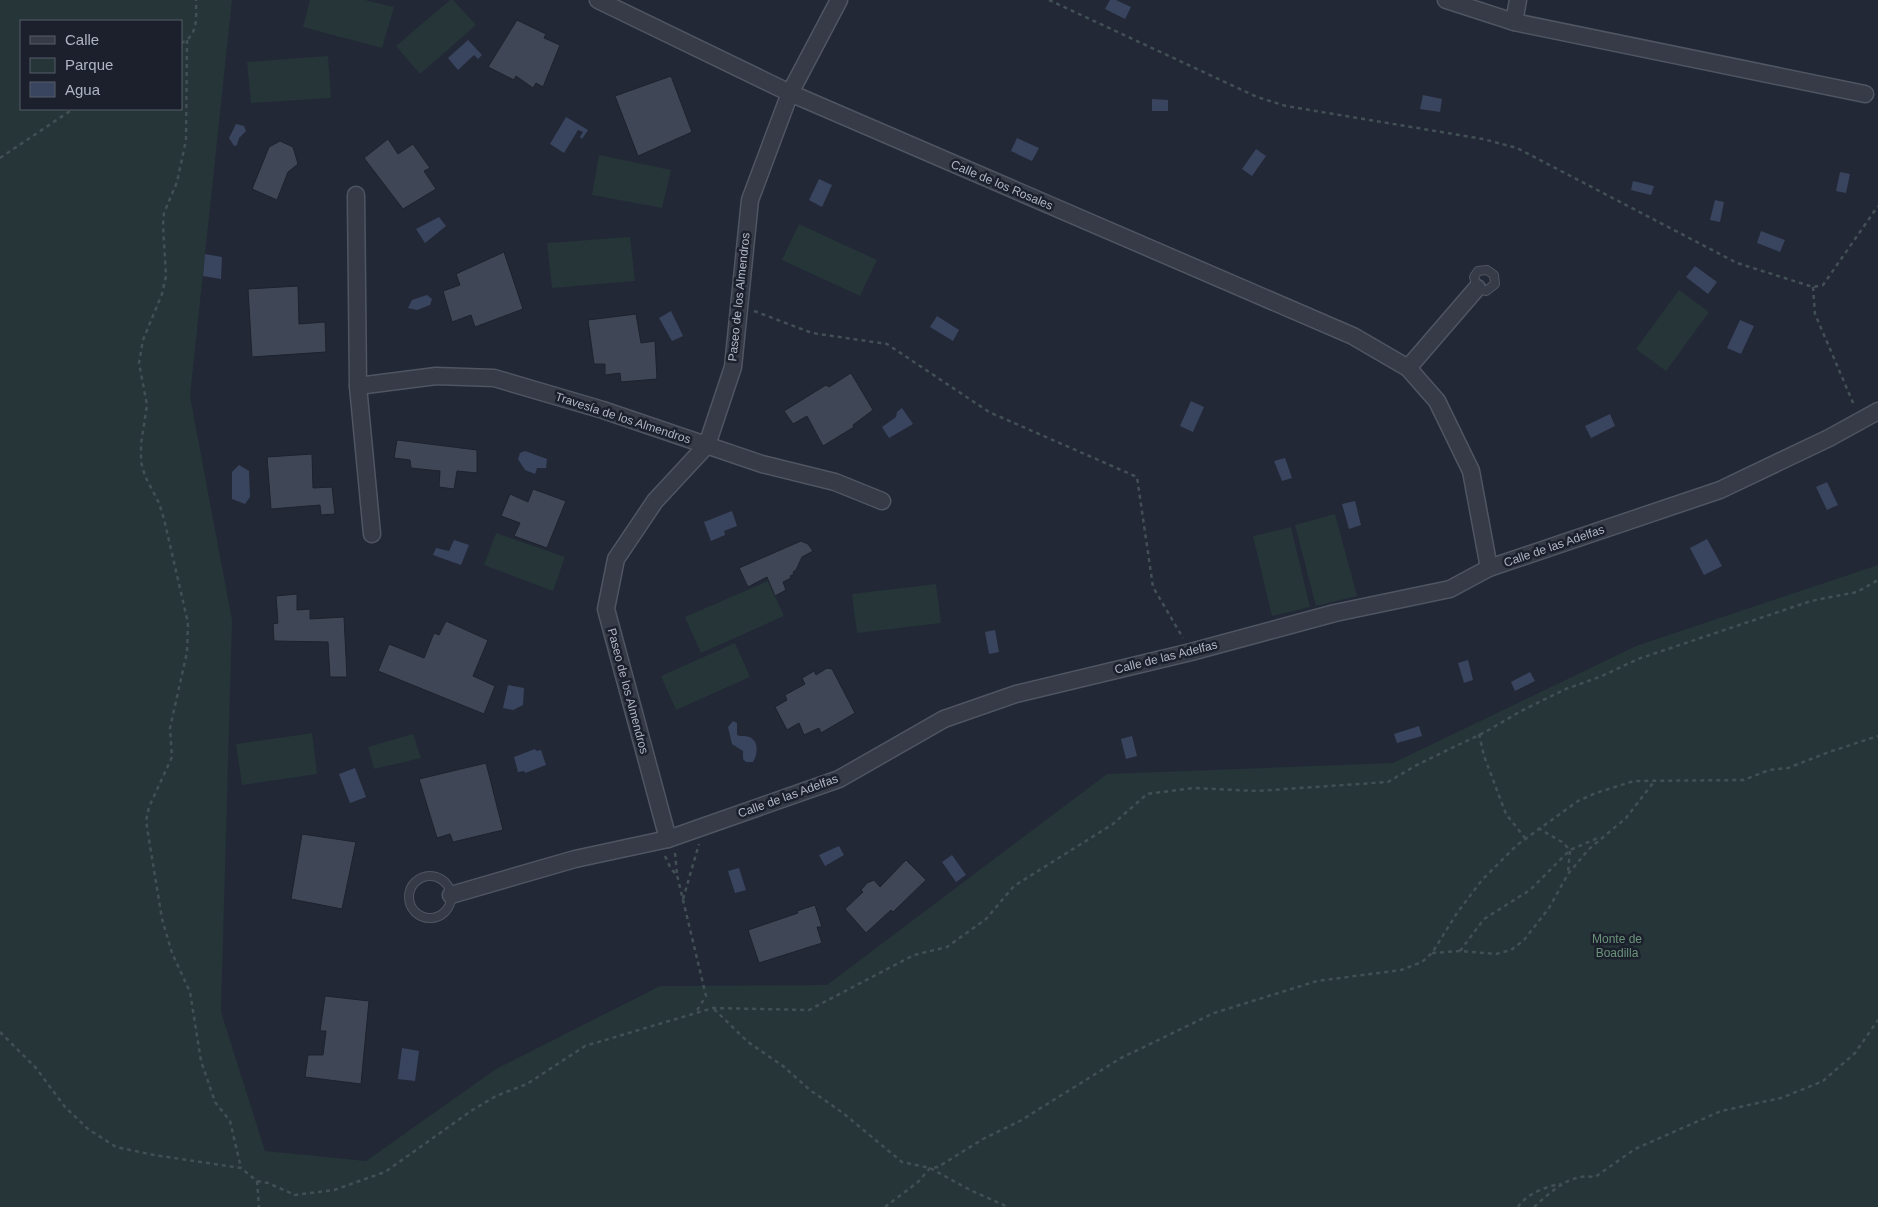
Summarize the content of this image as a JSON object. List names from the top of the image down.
{
  "streets": {
    "street": [
      "Calle de los Rosales",
      "Paseo de los Almendros",
      "Travesía de los Almendros",
      "Calle de las Adelfas"
    ]
  },
  "crossings": [
    ["Calle de los Rosales", "Paseo de los Almendros"],
    ["Calle de los Rosales", "Calle de las Adelfas"],
    ["Paseo de los Almendros", "Travesía de los Almendros"],
    ["Paseo de los Almendros", "Calle de las Adelfas"]
  ],
  "parks": ["Monte de Boadilla"],
  "legend": ["Calle", "Parque", "Agua"]
}
